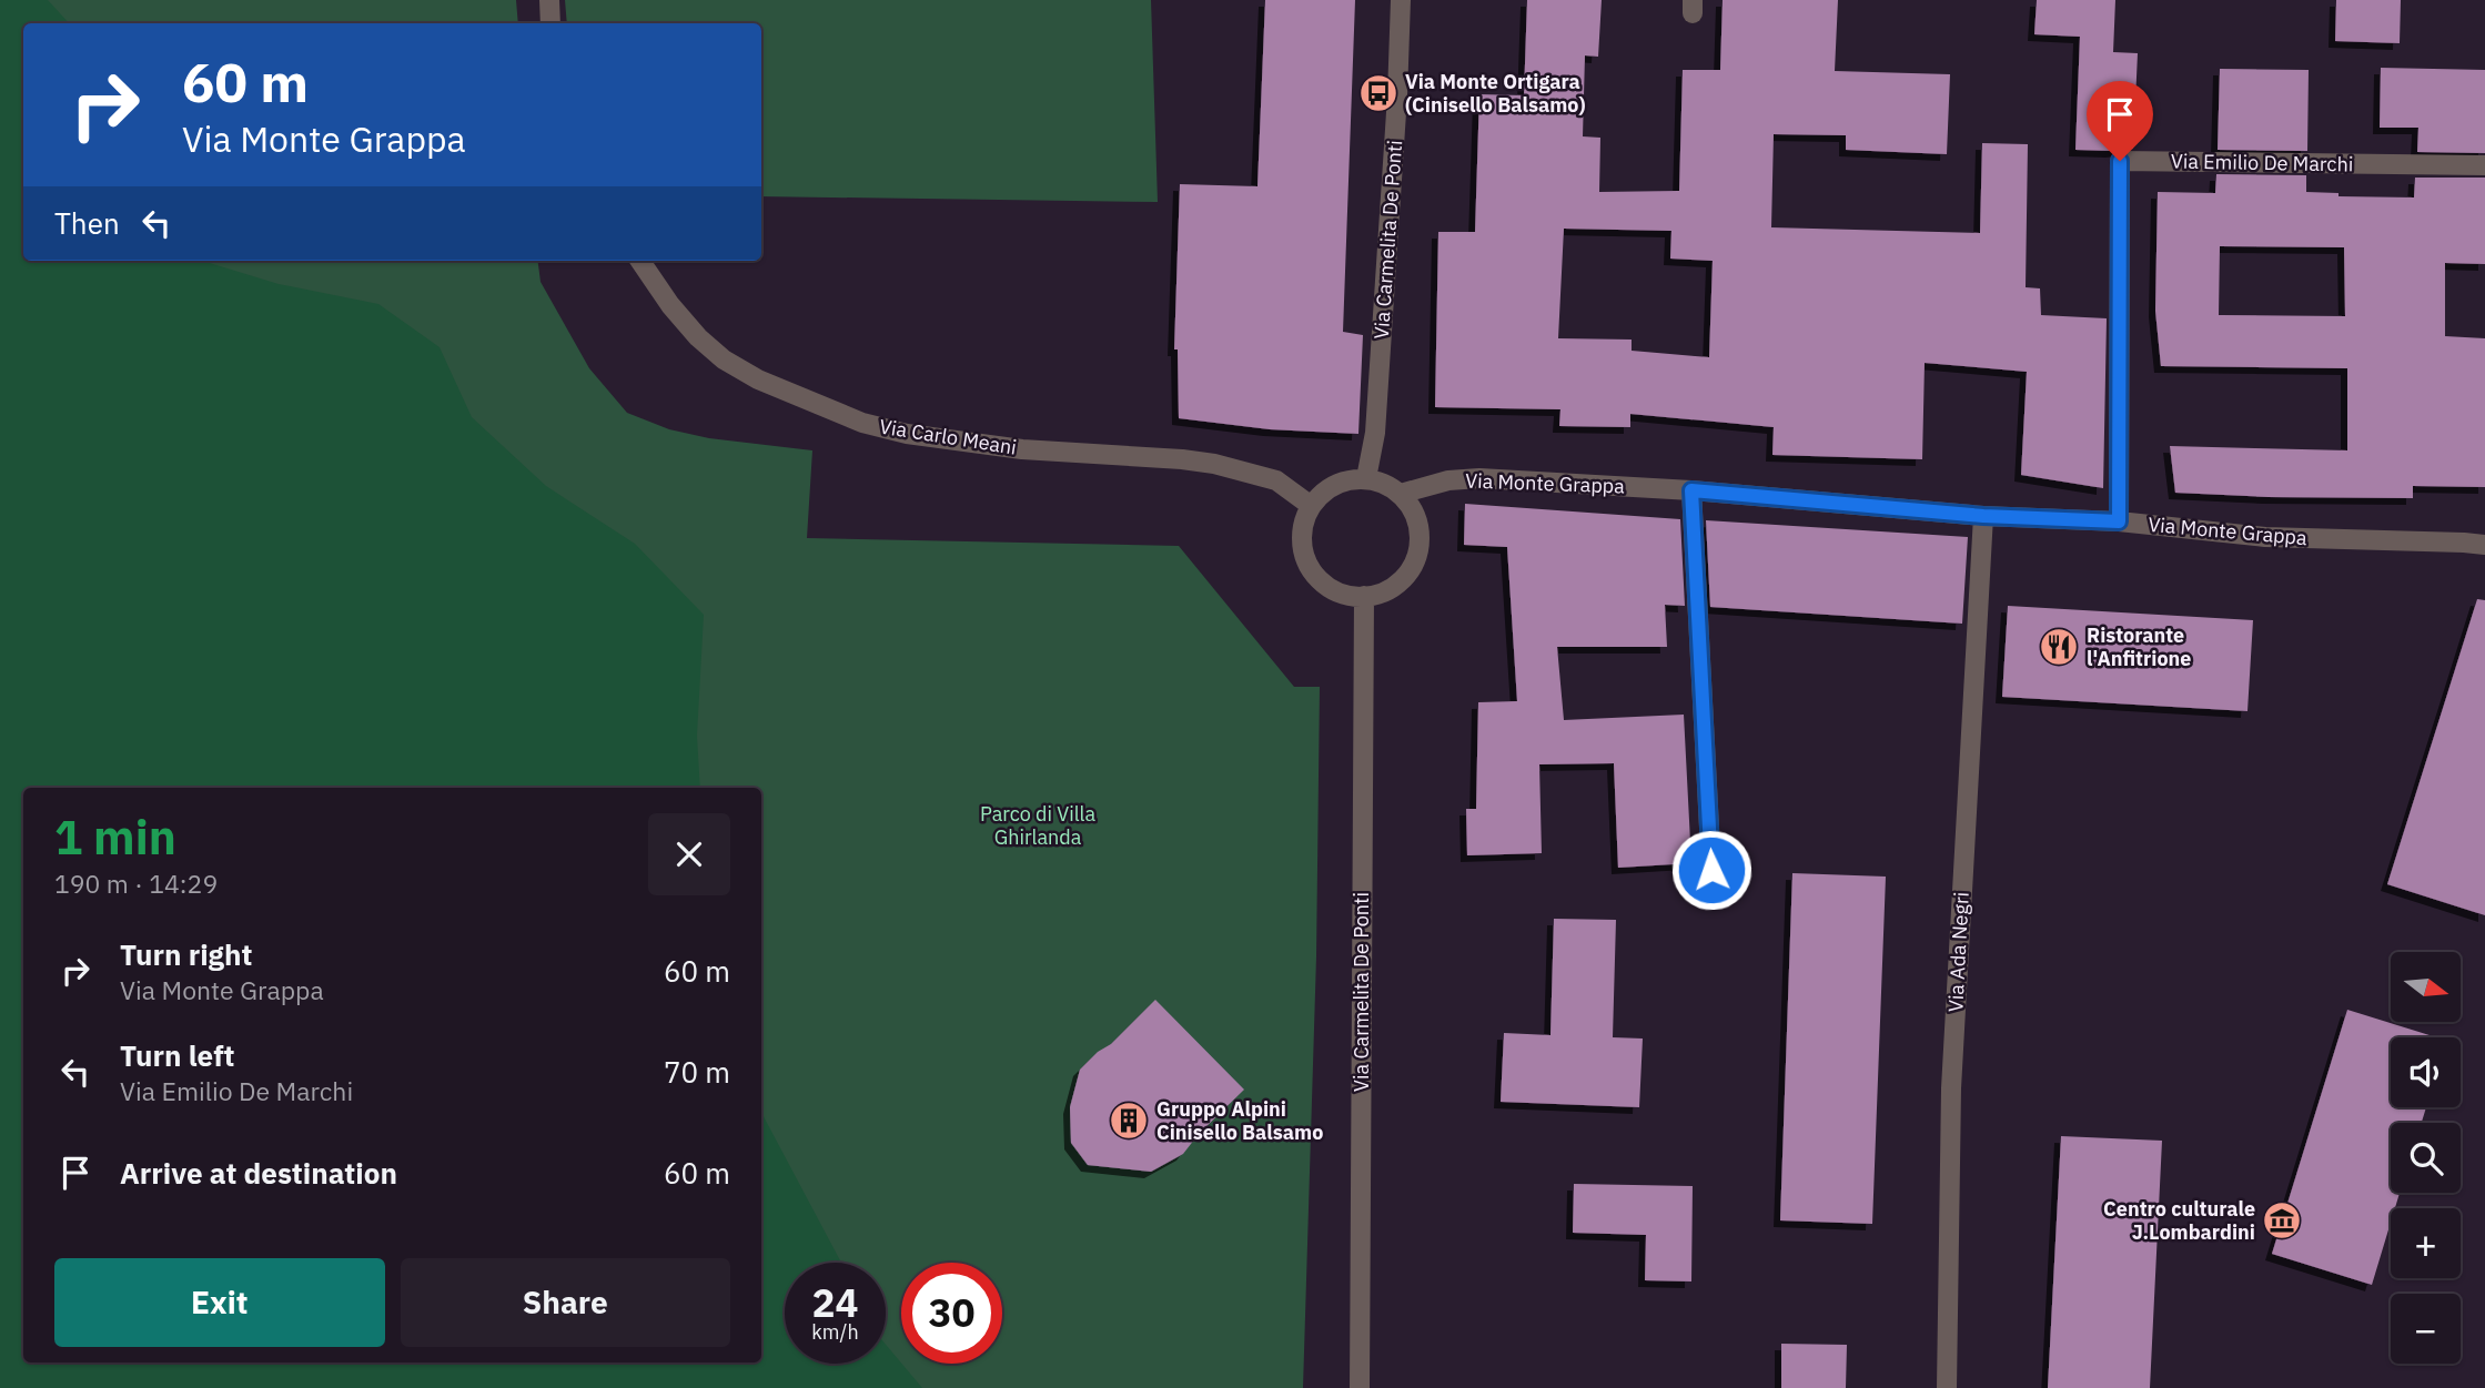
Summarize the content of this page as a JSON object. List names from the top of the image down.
{
  "streets": {
    "street": [
      "Via Emilio De Marchi",
      "Via Carmelita De Ponti",
      "Via Carlo Meani",
      "Via Monte Grappa",
      "Via Ada Negri"
    ]
  },
  "crossings": [
    ["Via Emilio De Marchi", "Via Monte Grappa"],
    ["Via Carmelita De Ponti", "Via Carlo Meani"],
    ["Via Carmelita De Ponti", "Via Monte Grappa"],
    ["Via Carlo Meani", "Via Monte Grappa"],
    ["Via Monte Grappa", "Via Ada Negri"]
  ],
  "parks": ["Parco di Villa Ghirlanda"],
  "places": {
    "bus stop": ["Via Monte Ortigara (Cinisello Balsamo)"],
    "restaurant": ["Ristorante l'Anfitrione"],
    "building": ["Gruppo Alpini Cinisello Balsamo"],
    "museum": ["Centro culturale J.Lombardini"]
  },
  "north": "right",
  "page": {
    "turn": ["60 m", "Via Monte Grappa"],
    "then": "Then",
    "heading": ["1 min", "190 m · 14:29"],
    "list": [
      {
        "name": "Turn right",
        "note": "Via Monte Grappa",
        "value": "60 m"
      },
      {
        "name": "Turn left",
        "note": "Via Emilio De Marchi",
        "value": "70 m"
      },
      {
        "name": "Arrive at destination",
        "value": "60 m"
      }
    ],
    "map_buttons": ["+", "−"],
    "buttons": ["Exit", "Share"],
    "speed": "24 km/h",
    "limit": "30"
  }
}
